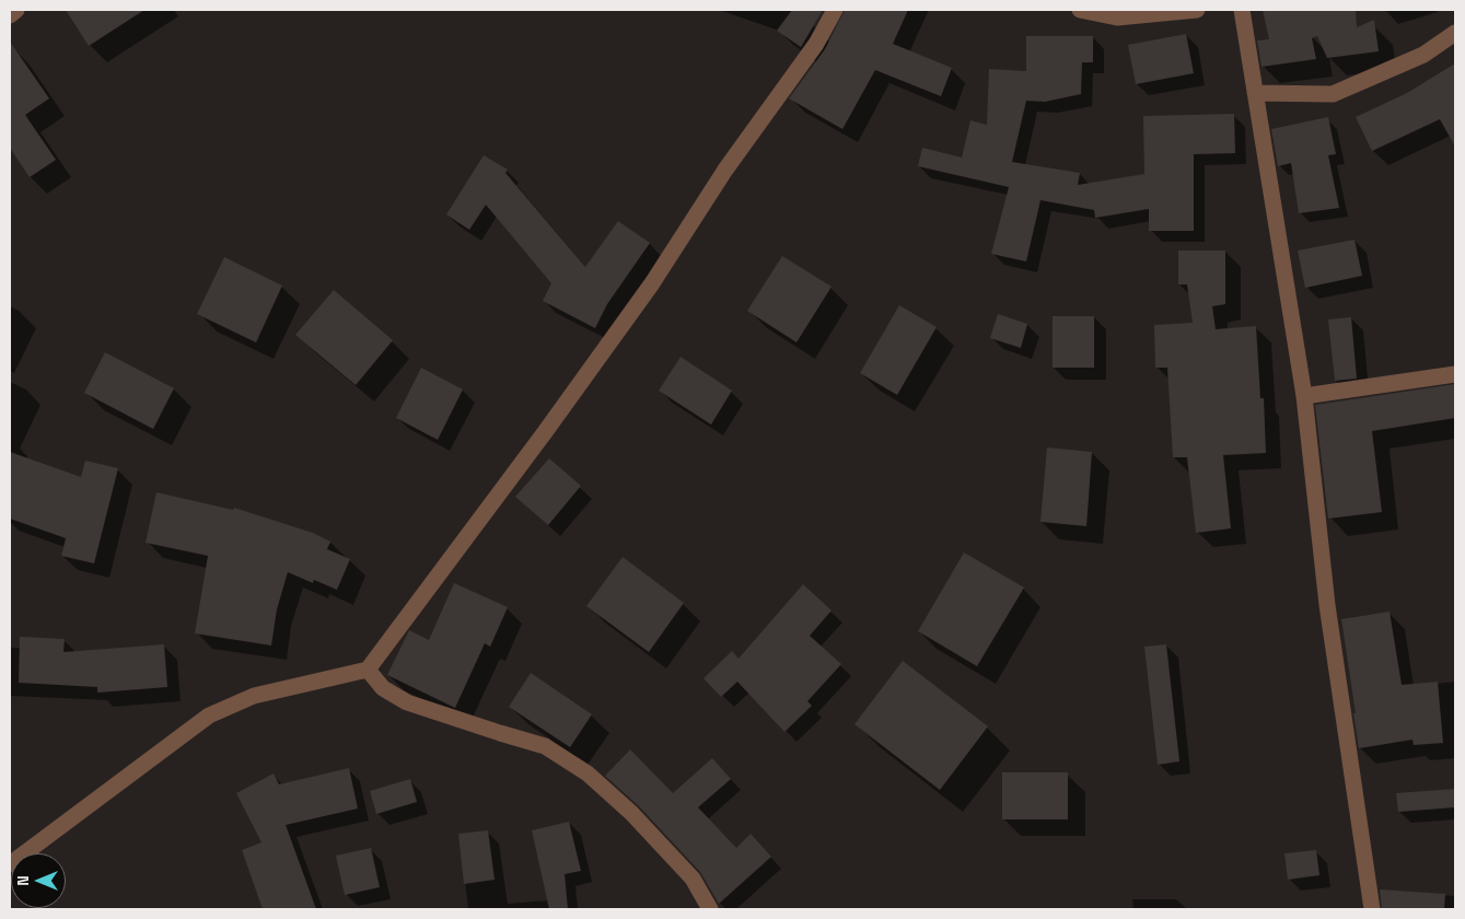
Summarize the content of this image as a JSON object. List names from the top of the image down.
{
  "north": "left"
}
